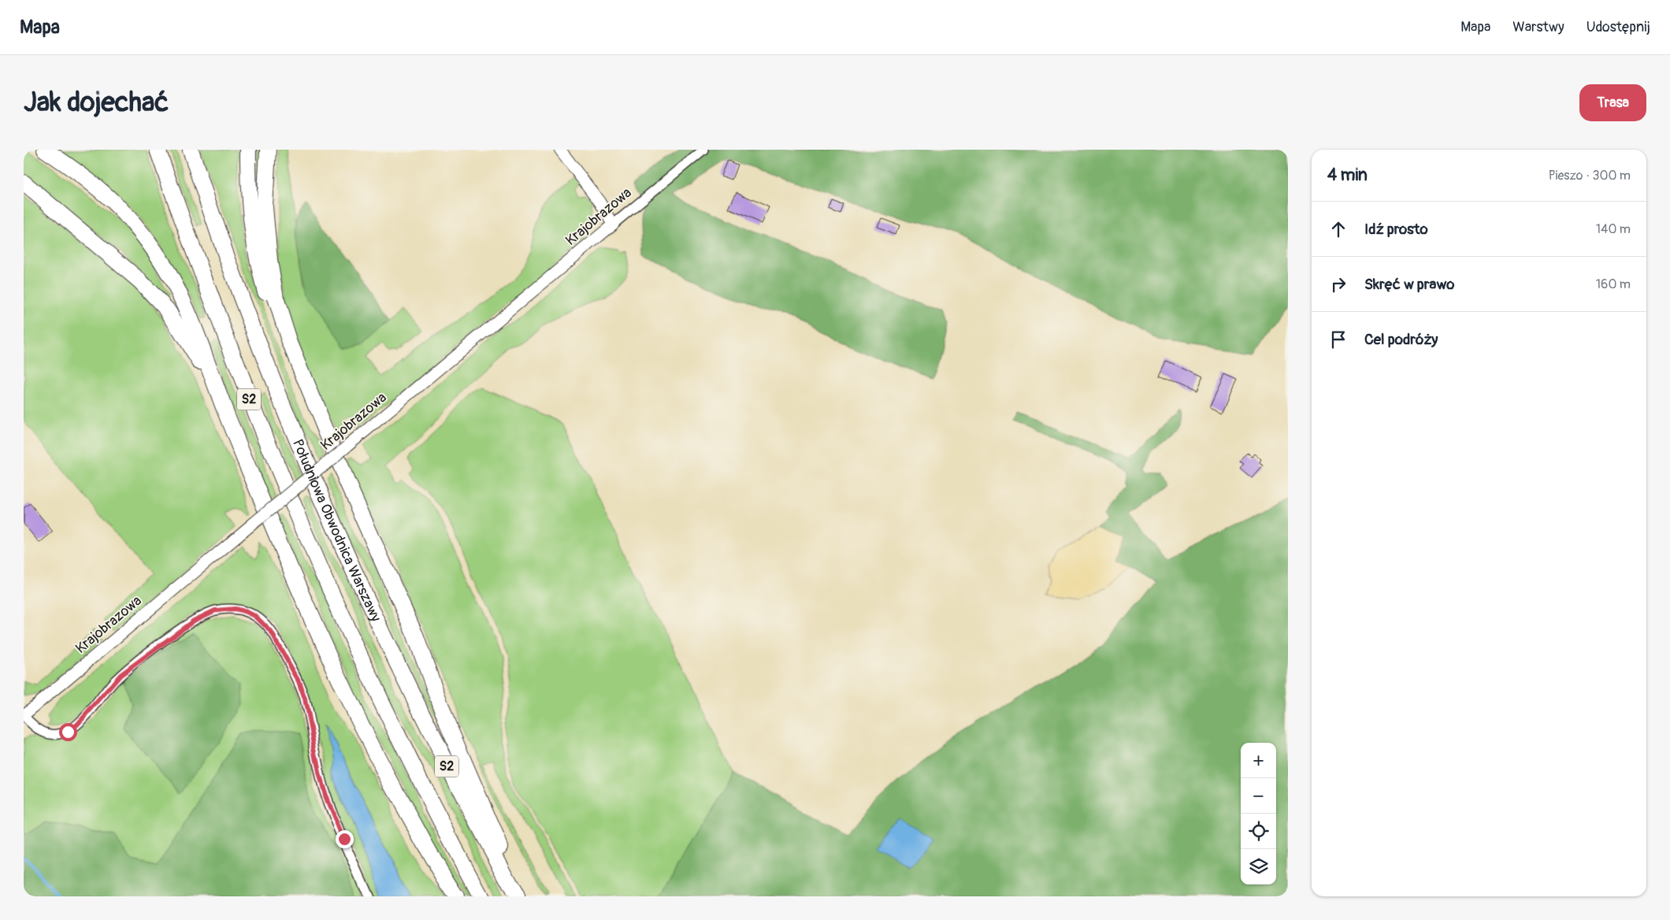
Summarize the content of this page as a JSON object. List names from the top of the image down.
{
  "streets": {
    "highway": ["S2", "Południowa Obwodnica Warszawy"],
    "street": ["Krajobrazowa"]
  },
  "page": {
    "header": "Mapa",
    "nav": ["Mapa", "Warstwy", "Udostępnij"],
    "buttons": "Trasa",
    "title": "Jak dojechać",
    "heading": ["4 min", "Pieszo · 300 m"],
    "list": [
      ["Idź prosto", "140 m"],
      ["Skręć w prawo", "160 m"],
      "Cel podróży"
    ],
    "map_buttons": ["+", "−"]
  }
}
